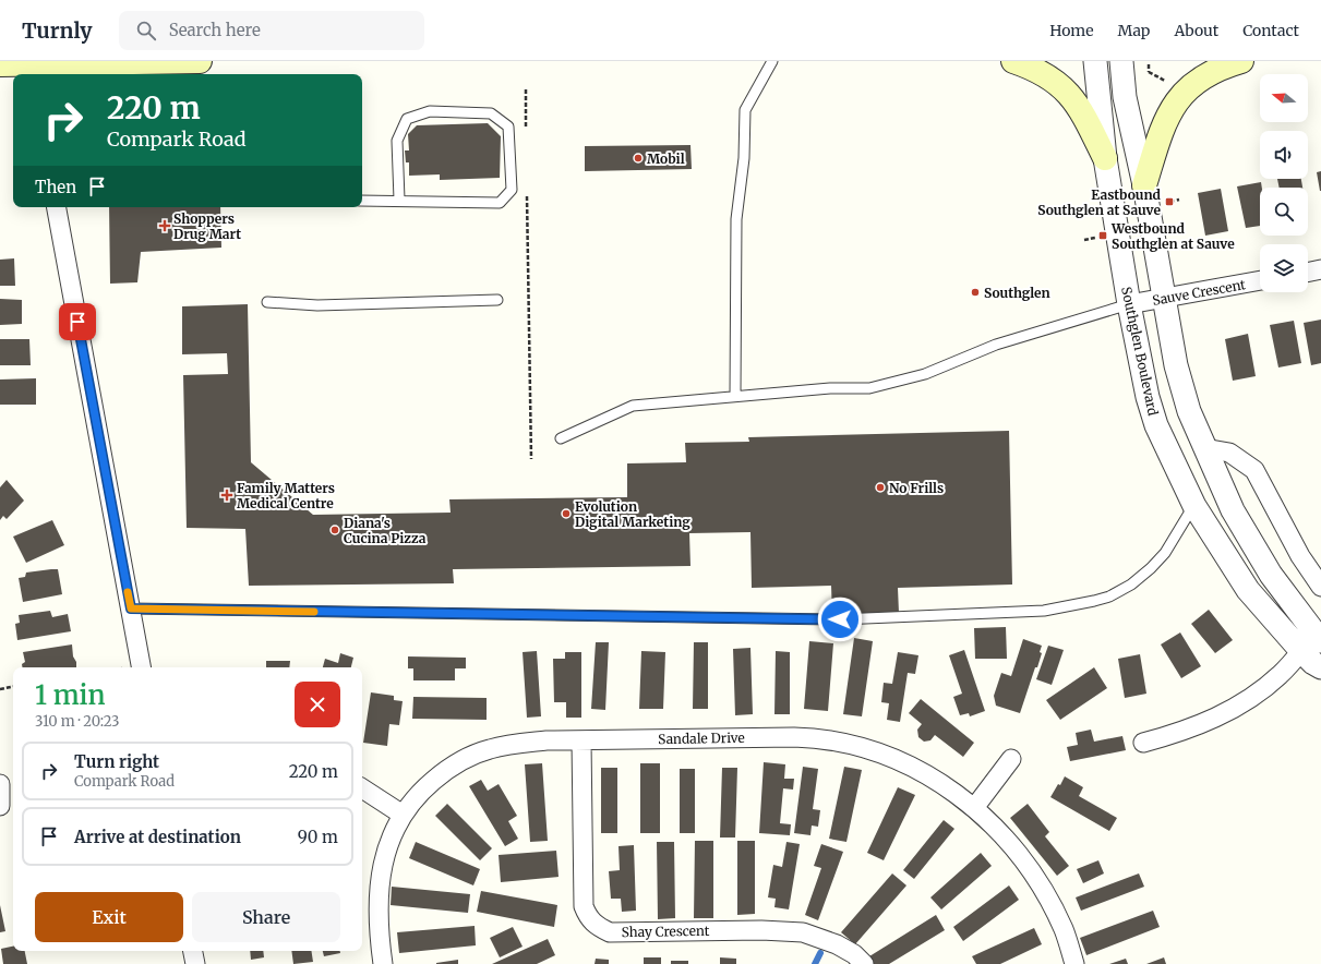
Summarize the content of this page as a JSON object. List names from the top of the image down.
{
  "streets": {
    "street": [
      "Sauve Crescent",
      "Southglen Boulevard",
      "Sandale Drive",
      "Shay Crescent"
    ]
  },
  "crossings": [
    ["Sauve Crescent", "Southglen Boulevard"],
    ["Sandale Drive", "Shay Crescent"]
  ],
  "places": {
    "other": [
      "Mobil",
      "Southglen",
      "No Frills",
      "Evolution Digital Marketing",
      "Diana's Cucina Pizza"
    ],
    "transit": ["Eastbound Southglen at Sauve", "Westbound Southglen at Sauve"],
    "health": ["Shoppers Drug Mart", "Family Matters Medical Centre"]
  },
  "north": "left",
  "page": {
    "header": "Turnly",
    "search": "Search here",
    "nav": [
      "Home",
      "Map",
      "About",
      "Contact"
    ],
    "turn": ["220 m", "Compark Road"],
    "then": "Then",
    "heading": ["1 min", "310 m · 20:23"],
    "list": [
      {
        "name": "Turn right",
        "note": "Compark Road",
        "value": "220 m"
      },
      {
        "name": "Arrive at destination",
        "value": "90 m"
      }
    ],
    "buttons": ["Exit", "Share"]
  }
}
